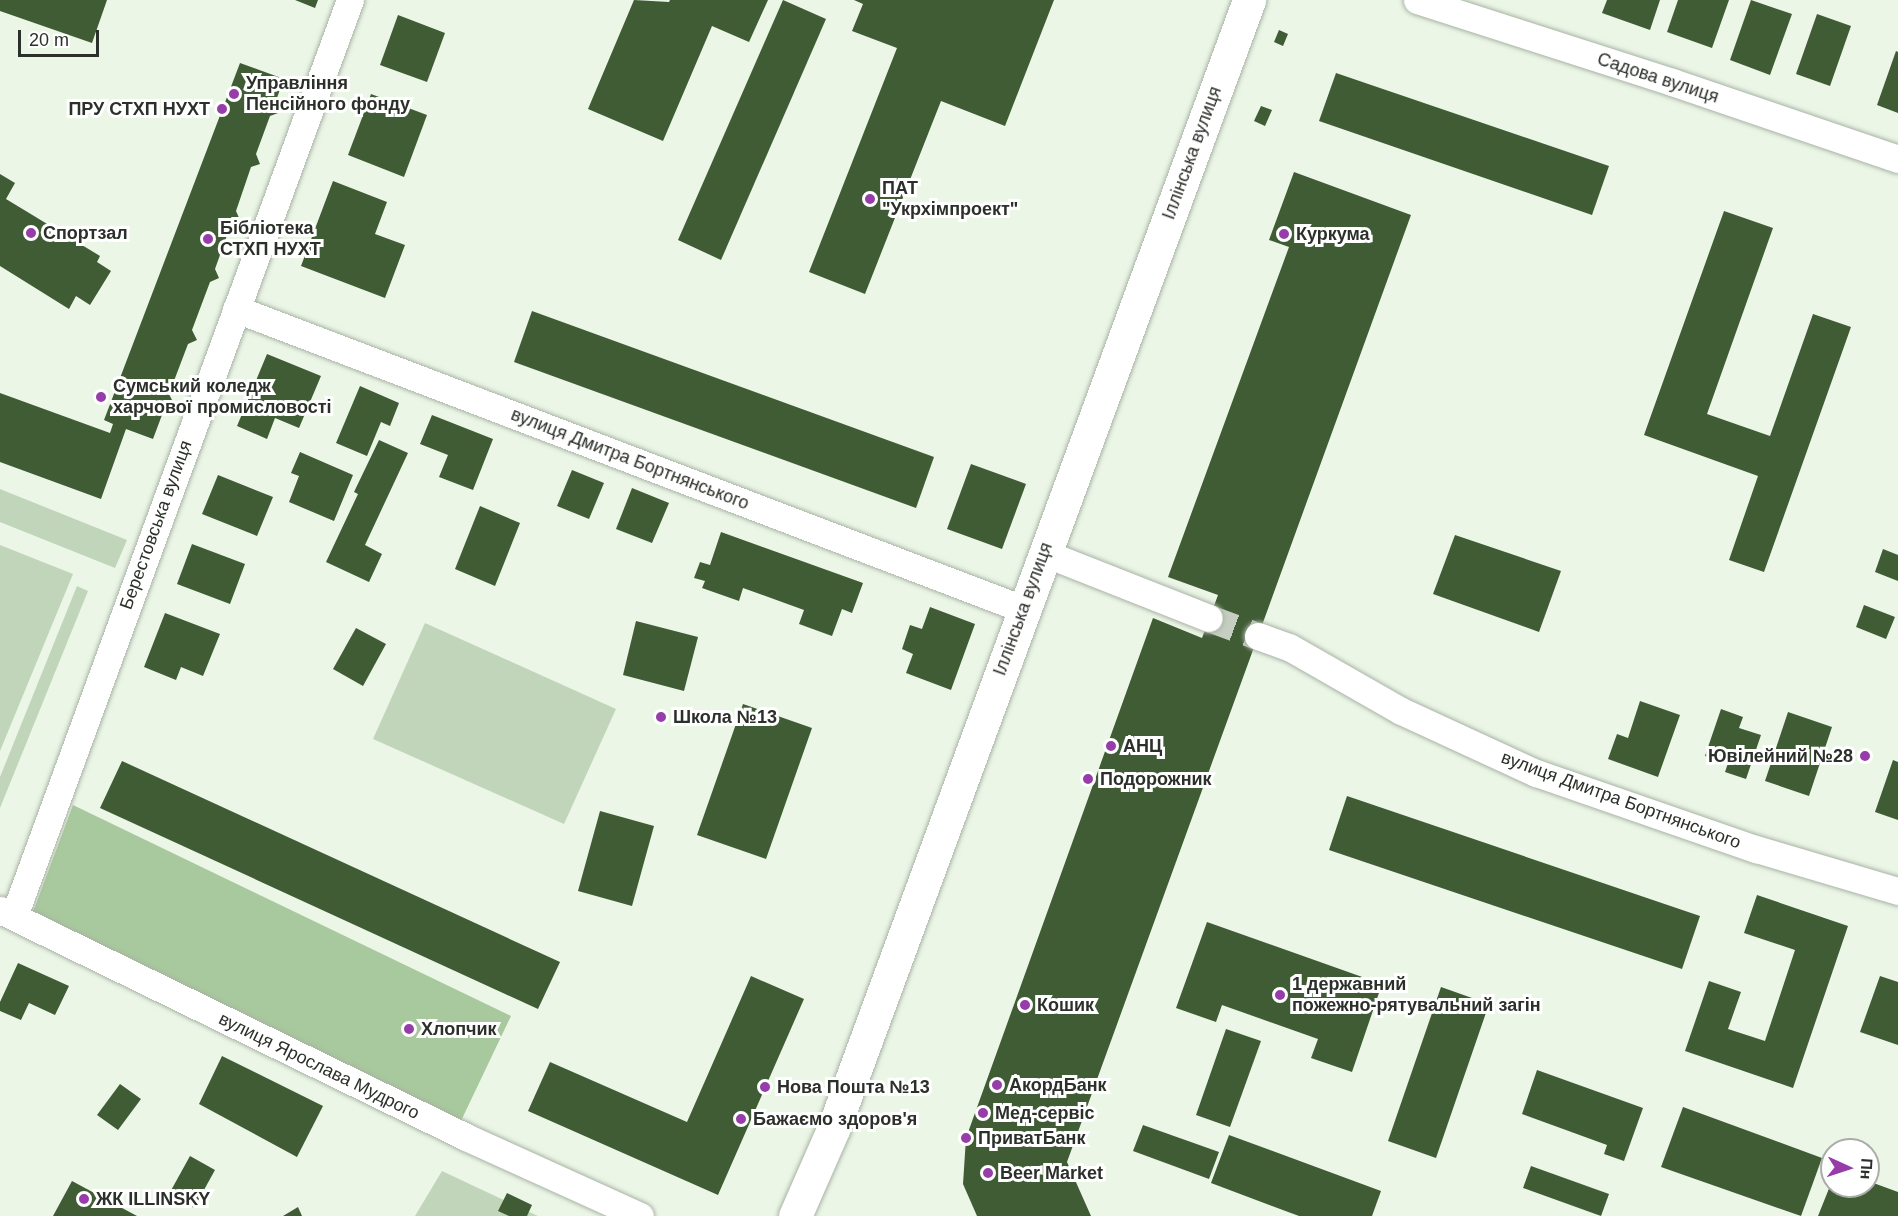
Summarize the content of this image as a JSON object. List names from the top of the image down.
{
  "streets": {
    "main road": ["Іллінська вулиця"],
    "street": [
      "Садова вулиця",
      "вулиця Дмитра Бортнянського",
      "Берестовська вулиця",
      "вулиця Ярослава Мудрого"
    ]
  },
  "crossings": [
    ["Іллінська вулиця", "вулиця Дмитра Бортнянського"],
    ["вулиця Дмитра Бортнянського", "Берестовська вулиця"],
    ["Берестовська вулиця", "вулиця Ярослава Мудрого"]
  ],
  "places": [
    "Управління Пенсійного фонду",
    "ПРУ СТХП НУХТ",
    "ПАТ \"Укрхімпроект\"",
    "Спортзал",
    "Куркума",
    "Бібліотека СТХП НУХТ",
    "Сумський коледж харчової промисловості",
    "Школа №13",
    "АНЦ",
    "Ювілейний №28",
    "Подорожник",
    "1 державний пожежно-рятувальний загін",
    "Кошик",
    "Хлопчик",
    "АкордБанк",
    "Нова Пошта №13",
    "Мед-сервіс",
    "Бажаємо здоров'я",
    "ПриватБанк",
    "Beer Market",
    "ЖК ILLINSKY"
  ],
  "scale_bar": "20 m",
  "north": "right"
}
